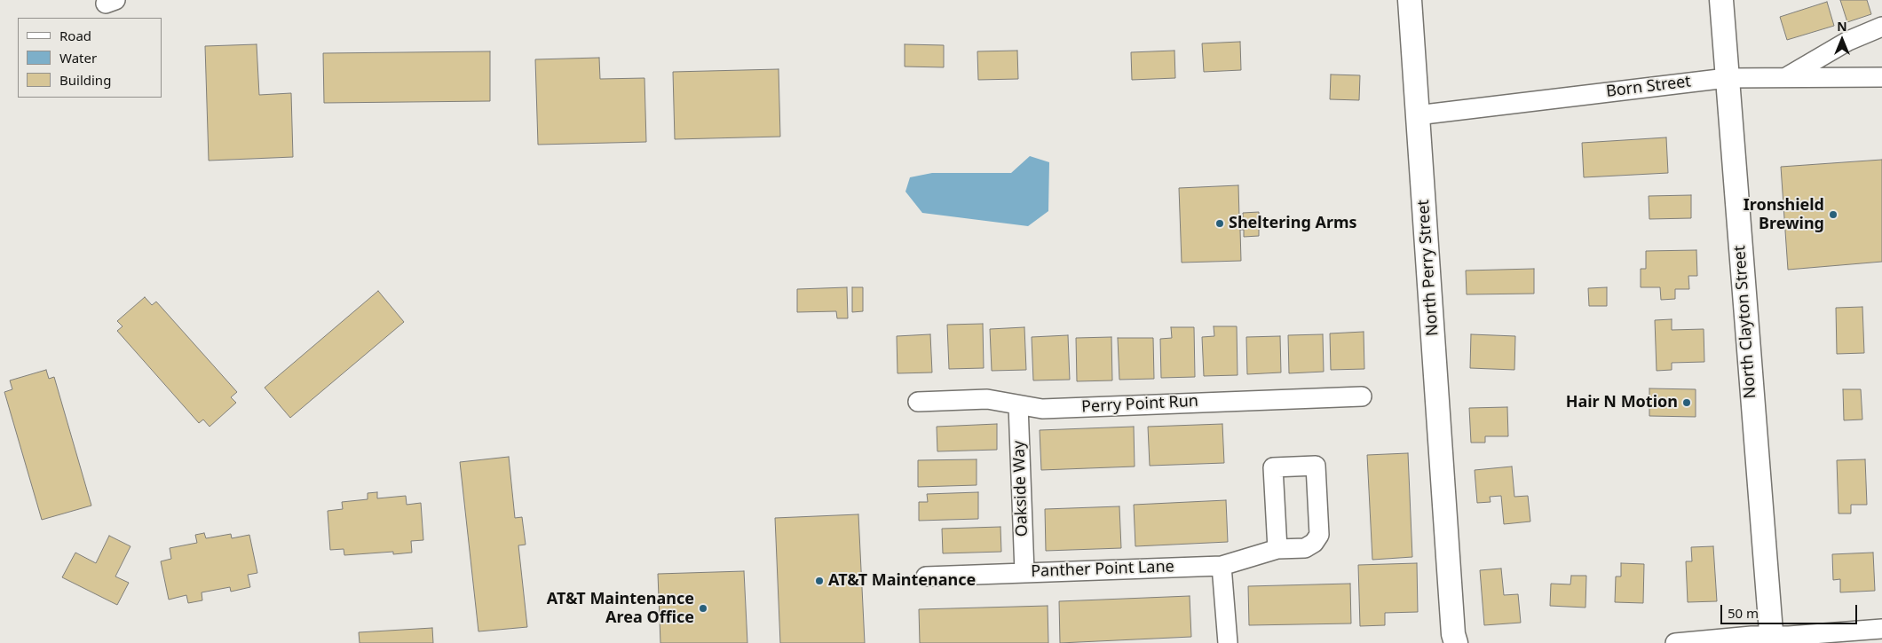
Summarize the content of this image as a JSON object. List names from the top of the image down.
{
  "streets": {
    "street": [
      "Born Street",
      "North Perry Street",
      "North Clayton Street",
      "Perry Point Run",
      "Oakside Way",
      "Panther Point Lane"
    ]
  },
  "crossings": [
    ["Born Street", "North Perry Street"],
    ["Born Street", "North Clayton Street"],
    ["Perry Point Run", "Oakside Way"],
    ["Oakside Way", "Panther Point Lane"]
  ],
  "places": [
    "Ironshield Brewing",
    "Sheltering Arms",
    "Hair N Motion",
    "AT&T Maintenance",
    "AT&T Maintenance Area Office"
  ],
  "legend": ["Road", "Water", "Building"],
  "scale_bar": "50 m",
  "north": "top"
}
